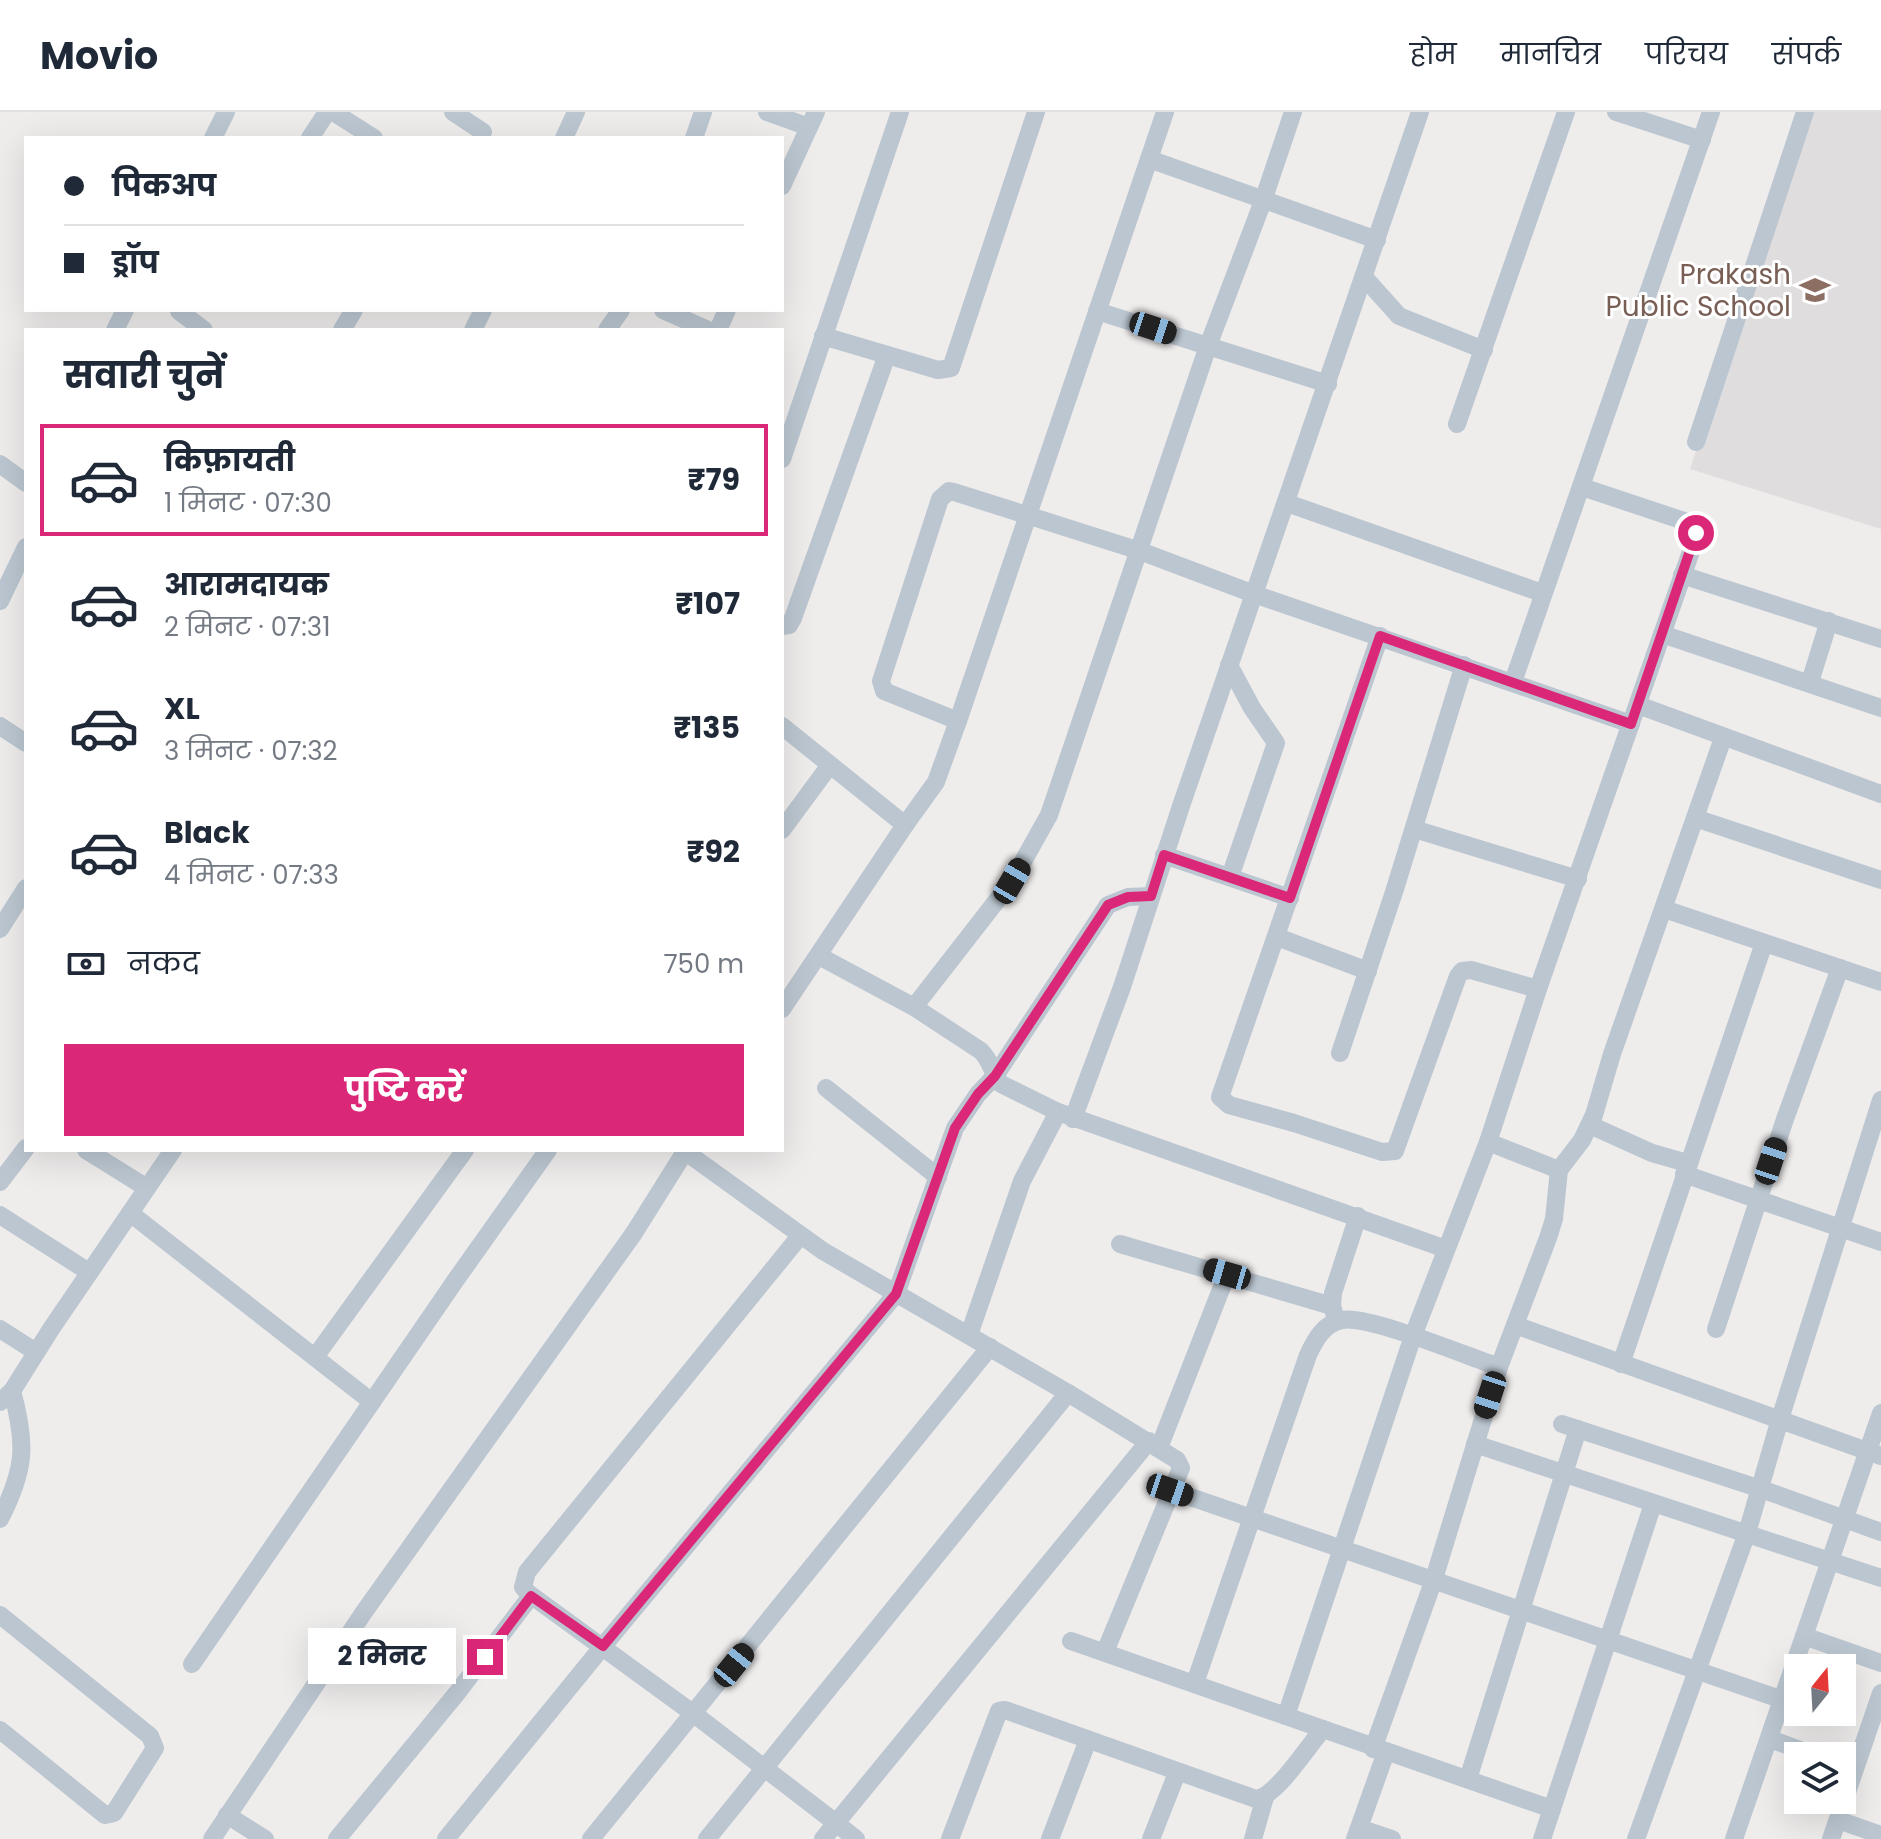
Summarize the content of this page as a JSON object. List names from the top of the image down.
{
  "places": {
    "school or university": ["Prakash Public School"]
  },
  "north": "top",
  "page": {
    "header": "Movio",
    "nav": [
      "होम",
      "मानचित्र",
      "परिचय",
      "संपर्क"
    ],
    "banner": ["पिकअप", "ड्रॉप"],
    "heading": "सवारी चुनें",
    "list": [
      {
        "name": "किफ़ायती",
        "note": "1 मिनट · 07:30",
        "value": "₹79"
      },
      {
        "name": "आरामदायक",
        "note": "2 मिनट · 07:31",
        "value": "₹107"
      },
      {
        "name": "XL",
        "note": "3 मिनट · 07:32",
        "value": "₹135"
      },
      {
        "name": "Black",
        "note": "4 मिनट · 07:33",
        "value": "₹92"
      }
    ],
    "pay": ["नकद", "750 m"],
    "buttons": "पुष्टि करें",
    "bubble": "2 मिनट"
  }
}
